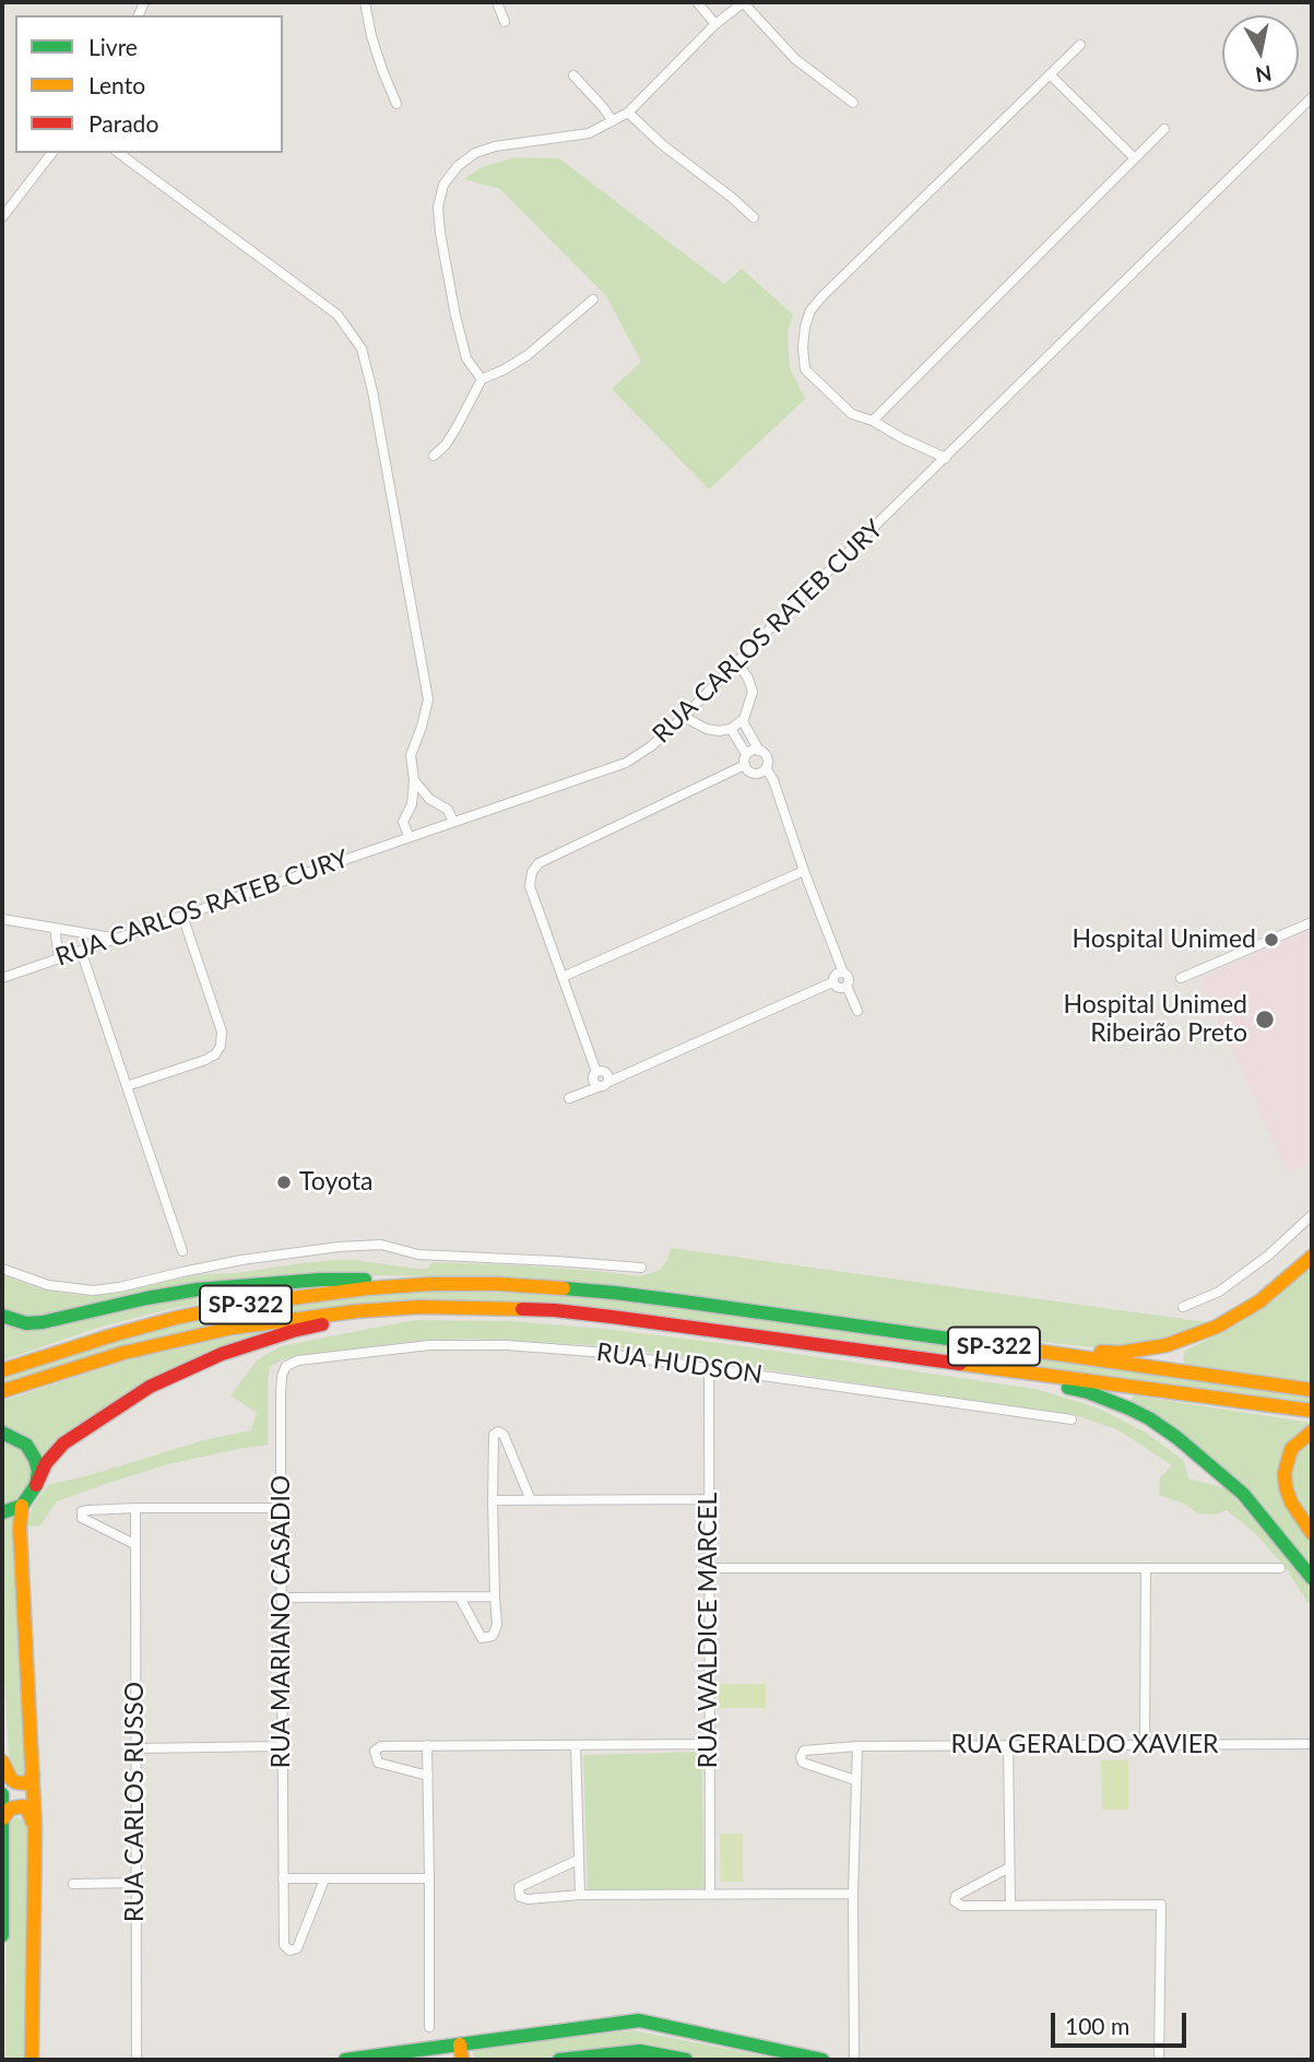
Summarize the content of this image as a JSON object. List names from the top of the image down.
{
  "streets": {
    "main road": ["SP-322"],
    "street": [
      "RUA CARLOS RATEB CURY",
      "RUA HUDSON",
      "RUA MARIANO CASADIO",
      "RUA WALDICE MARCEL",
      "RUA GERALDO XAVIER",
      "RUA CARLOS RUSSO"
    ]
  },
  "crossings": [
    ["RUA HUDSON", "RUA MARIANO CASADIO"],
    ["RUA HUDSON", "RUA WALDICE MARCEL"]
  ],
  "places": ["Hospital Unimed", "Hospital Unimed Ribeirão Preto", "Toyota"],
  "legend": ["Livre", "Lento", "Parado"],
  "scale_bar": "100 m",
  "north": "bottom"
}
